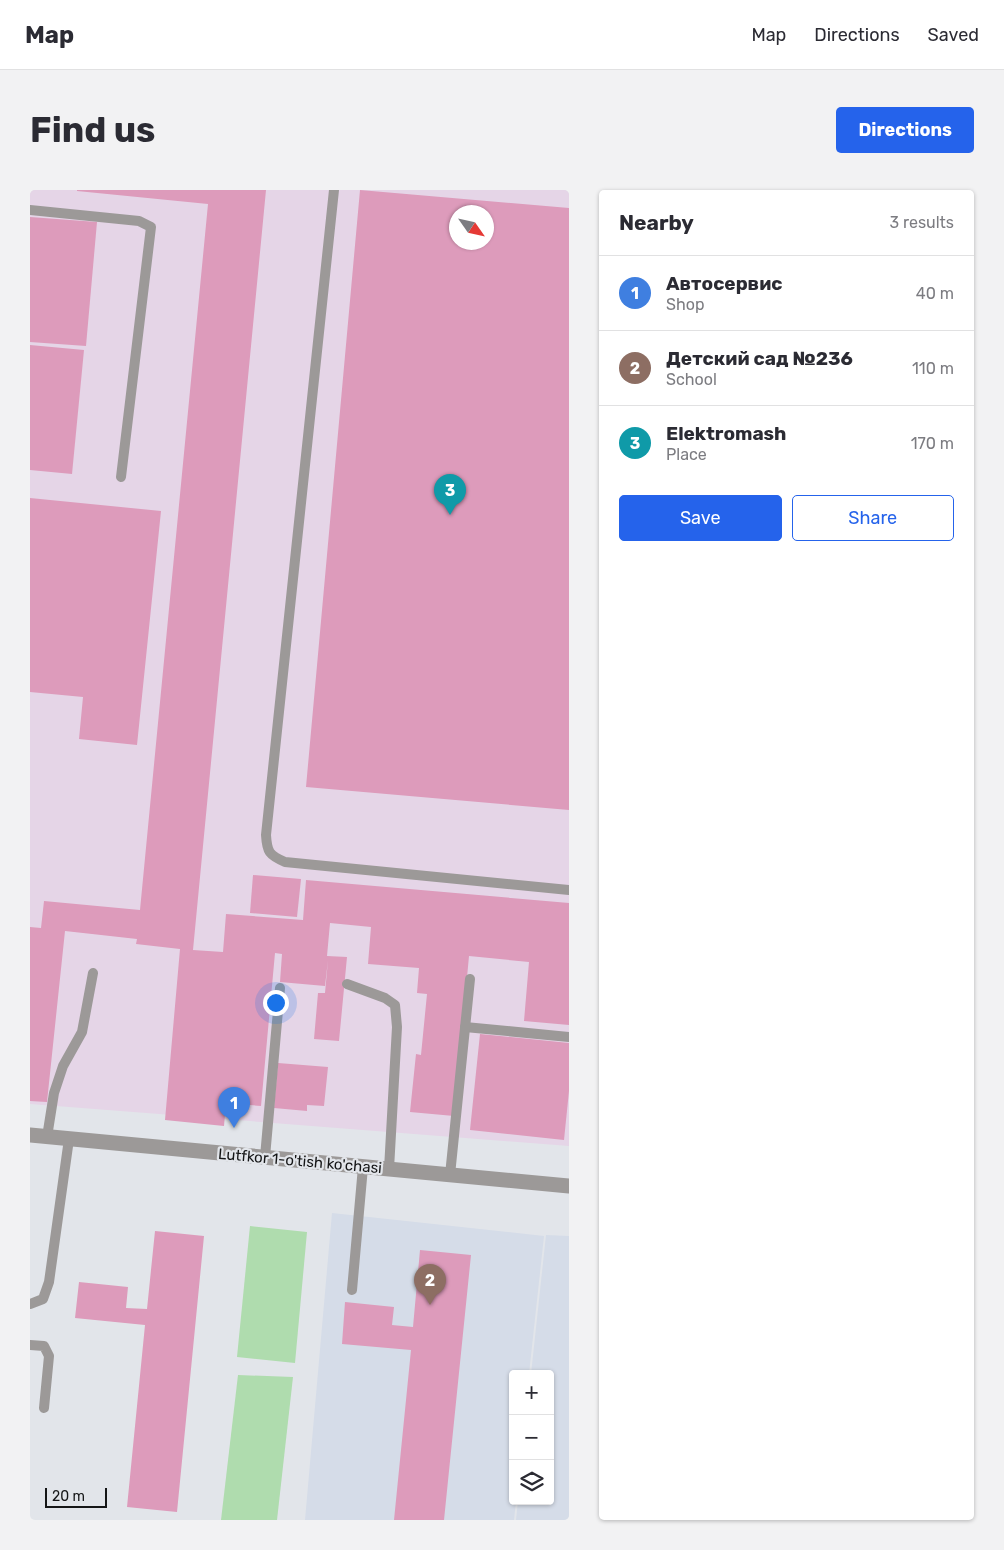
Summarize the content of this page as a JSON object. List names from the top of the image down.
{
  "streets": {
    "street": ["Lutfkor 1-o'tish ko'chasi"]
  },
  "scale_bar": "20 m",
  "north": "bottom right",
  "page": {
    "header": "Map",
    "nav": ["Map", "Directions", "Saved"],
    "buttons": [
      "Directions",
      ["Save", "Share"]
    ],
    "title": "Find us",
    "heading": ["Nearby", "3 results"],
    "list": [
      {
        "mark": "1",
        "name": "Автосервис",
        "note": "Shop",
        "value": "40 m"
      },
      {
        "mark": "2",
        "name": "Детский сад №236",
        "note": "School",
        "value": "110 m"
      },
      {
        "mark": "3",
        "name": "Elektromash",
        "note": "Place",
        "value": "170 m"
      }
    ],
    "pins": ["3", "1", "2"],
    "map_buttons": ["+", "−"],
    "scale": "20 m"
  }
}
